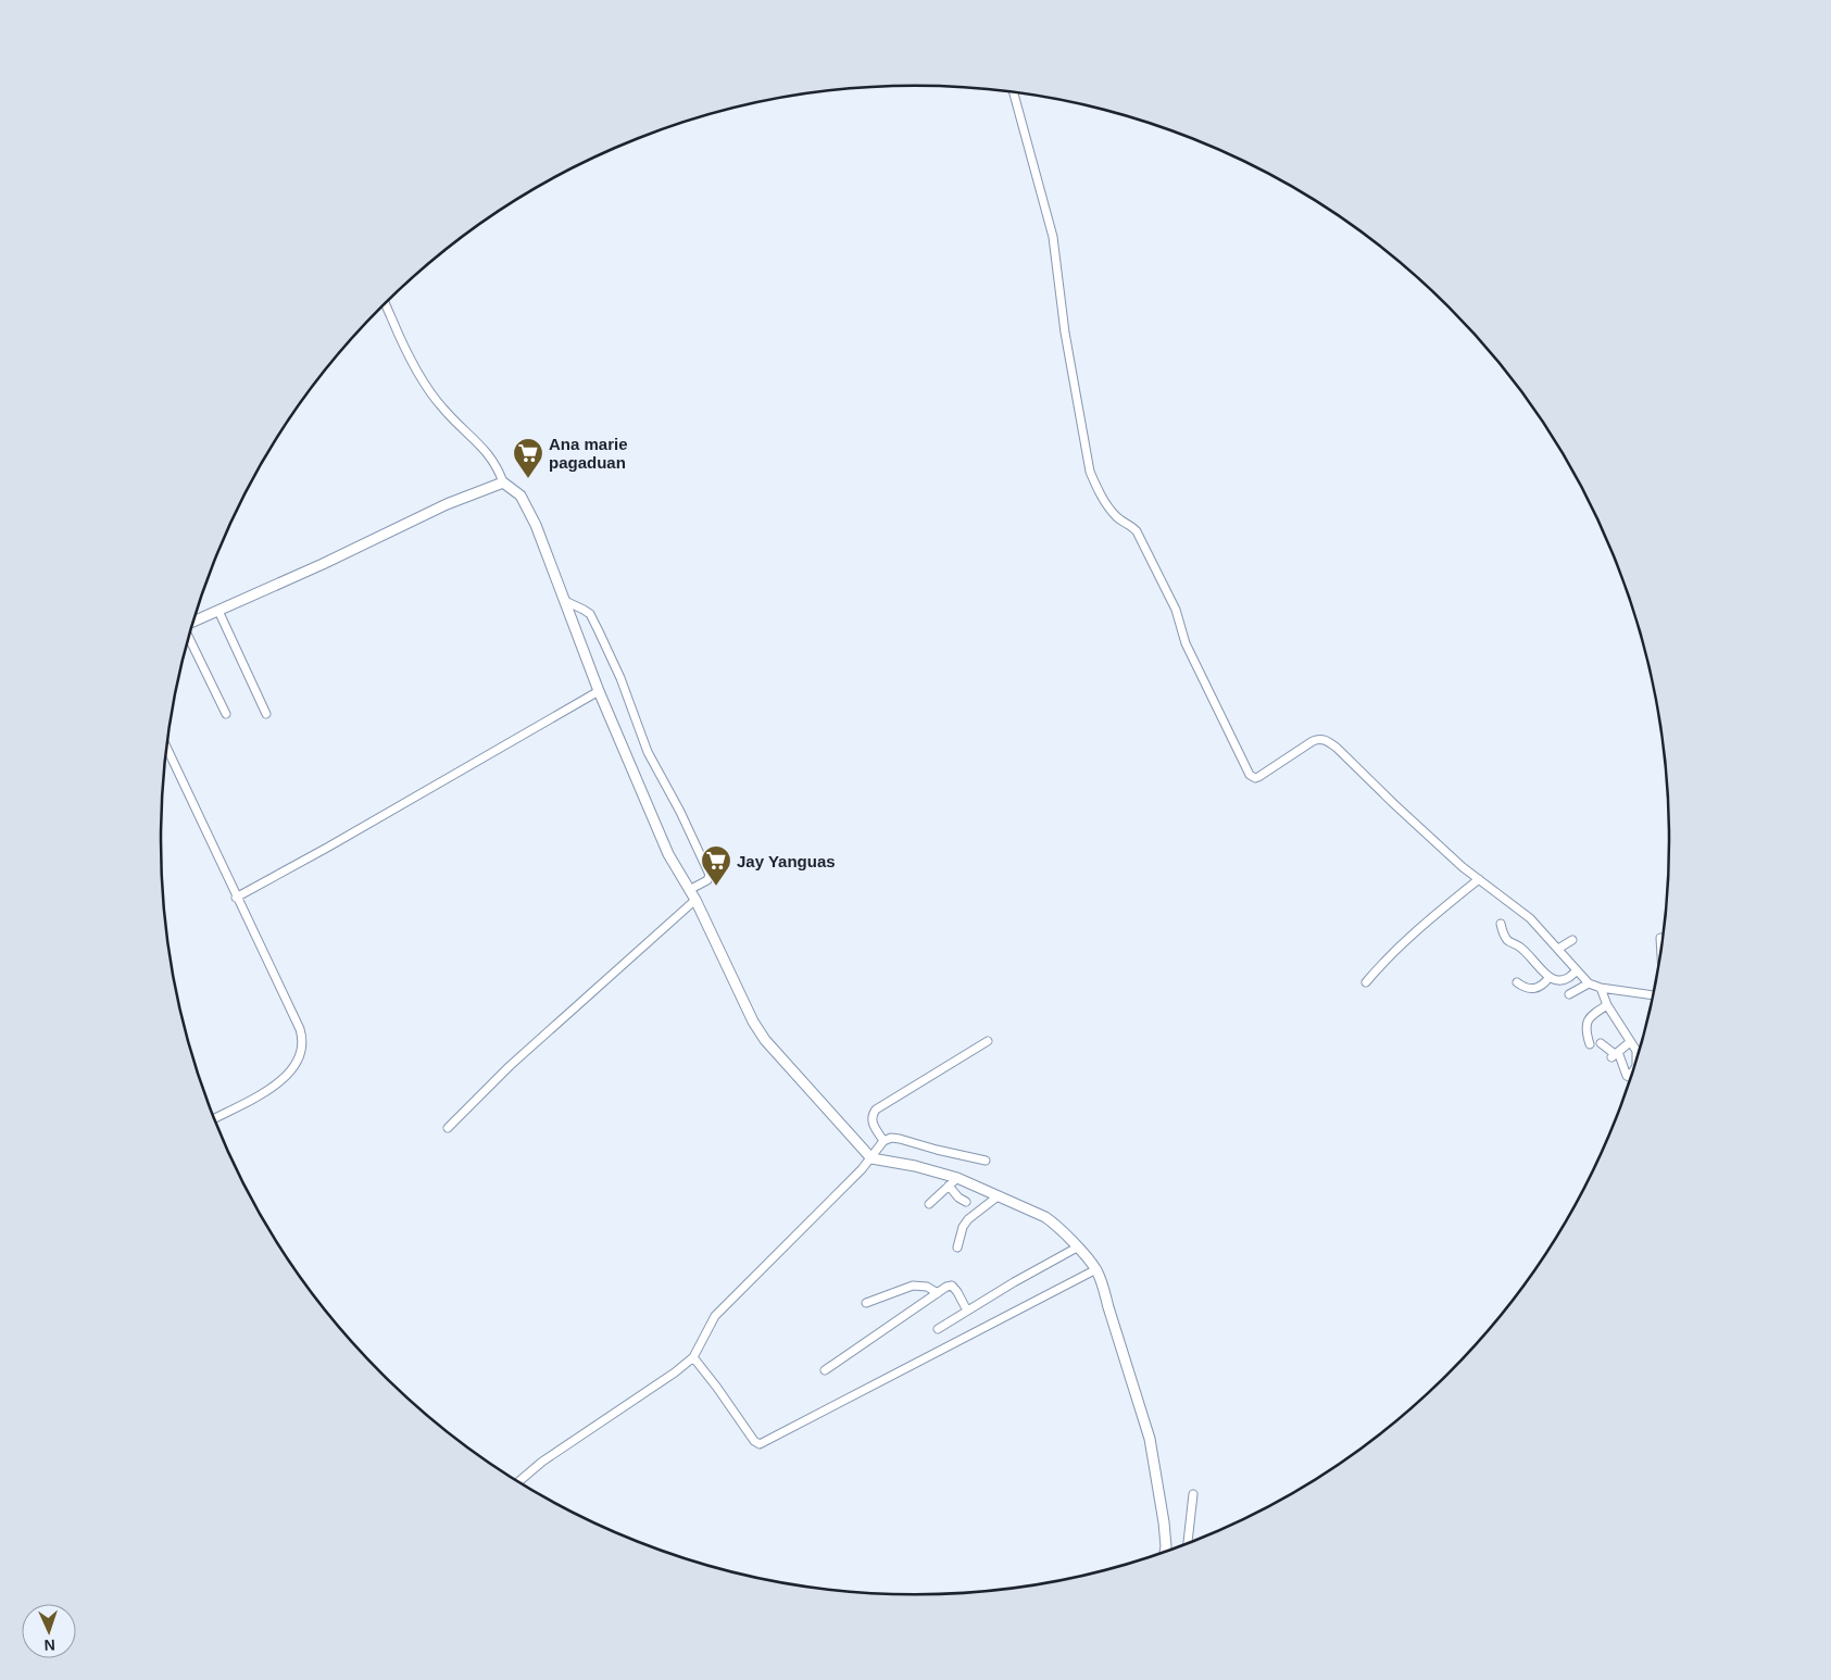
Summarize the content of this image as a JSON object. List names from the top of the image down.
{
  "places": {
    "supermarket": ["Ana marie pagaduan", "Jay Yanguas"]
  },
  "north": "bottom"
}
